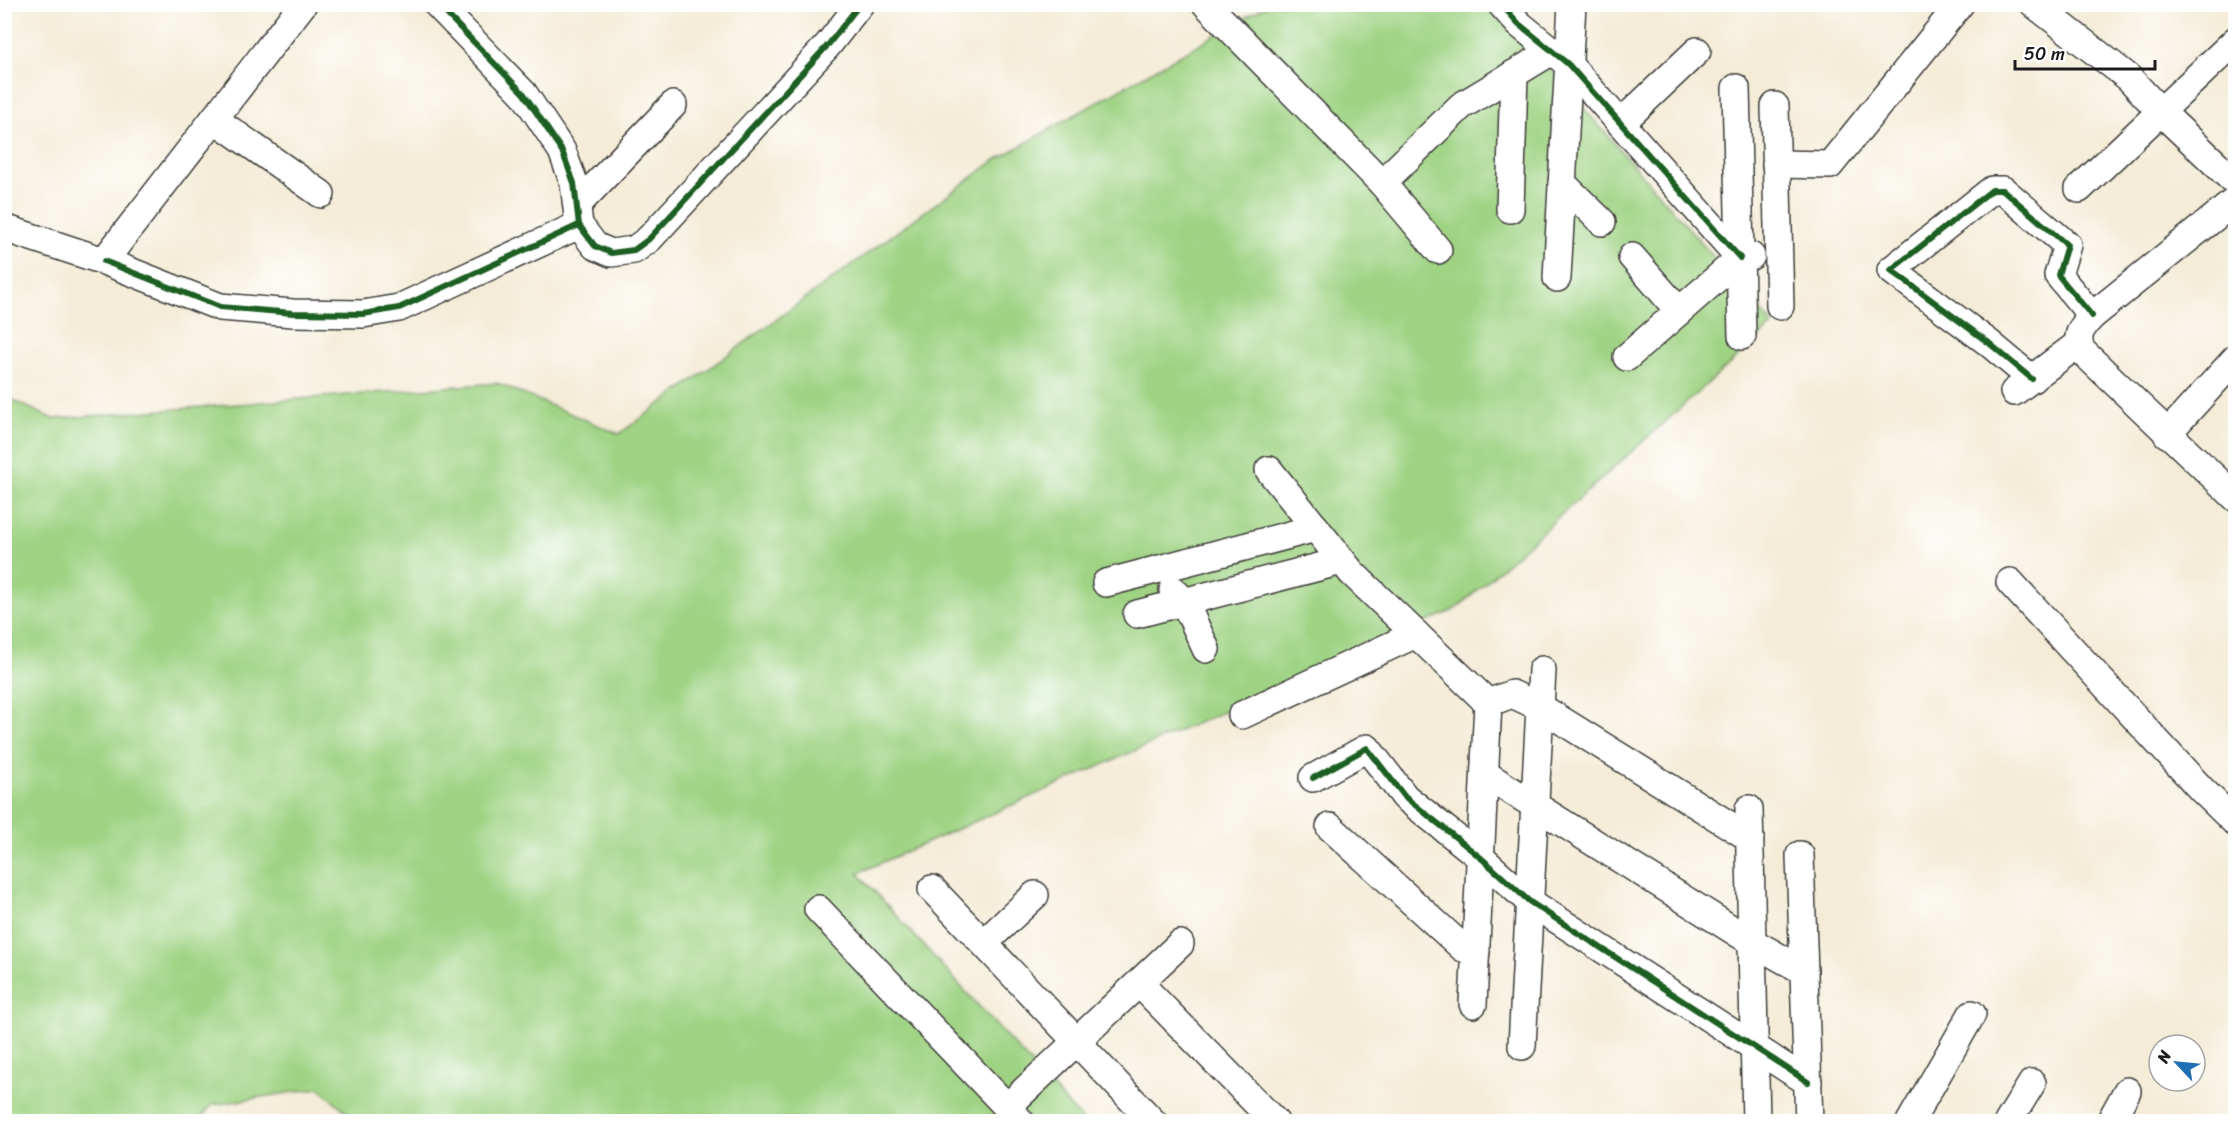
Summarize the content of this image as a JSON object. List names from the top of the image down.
{
  "scale_bar": "50 m",
  "north": "top left"
}
